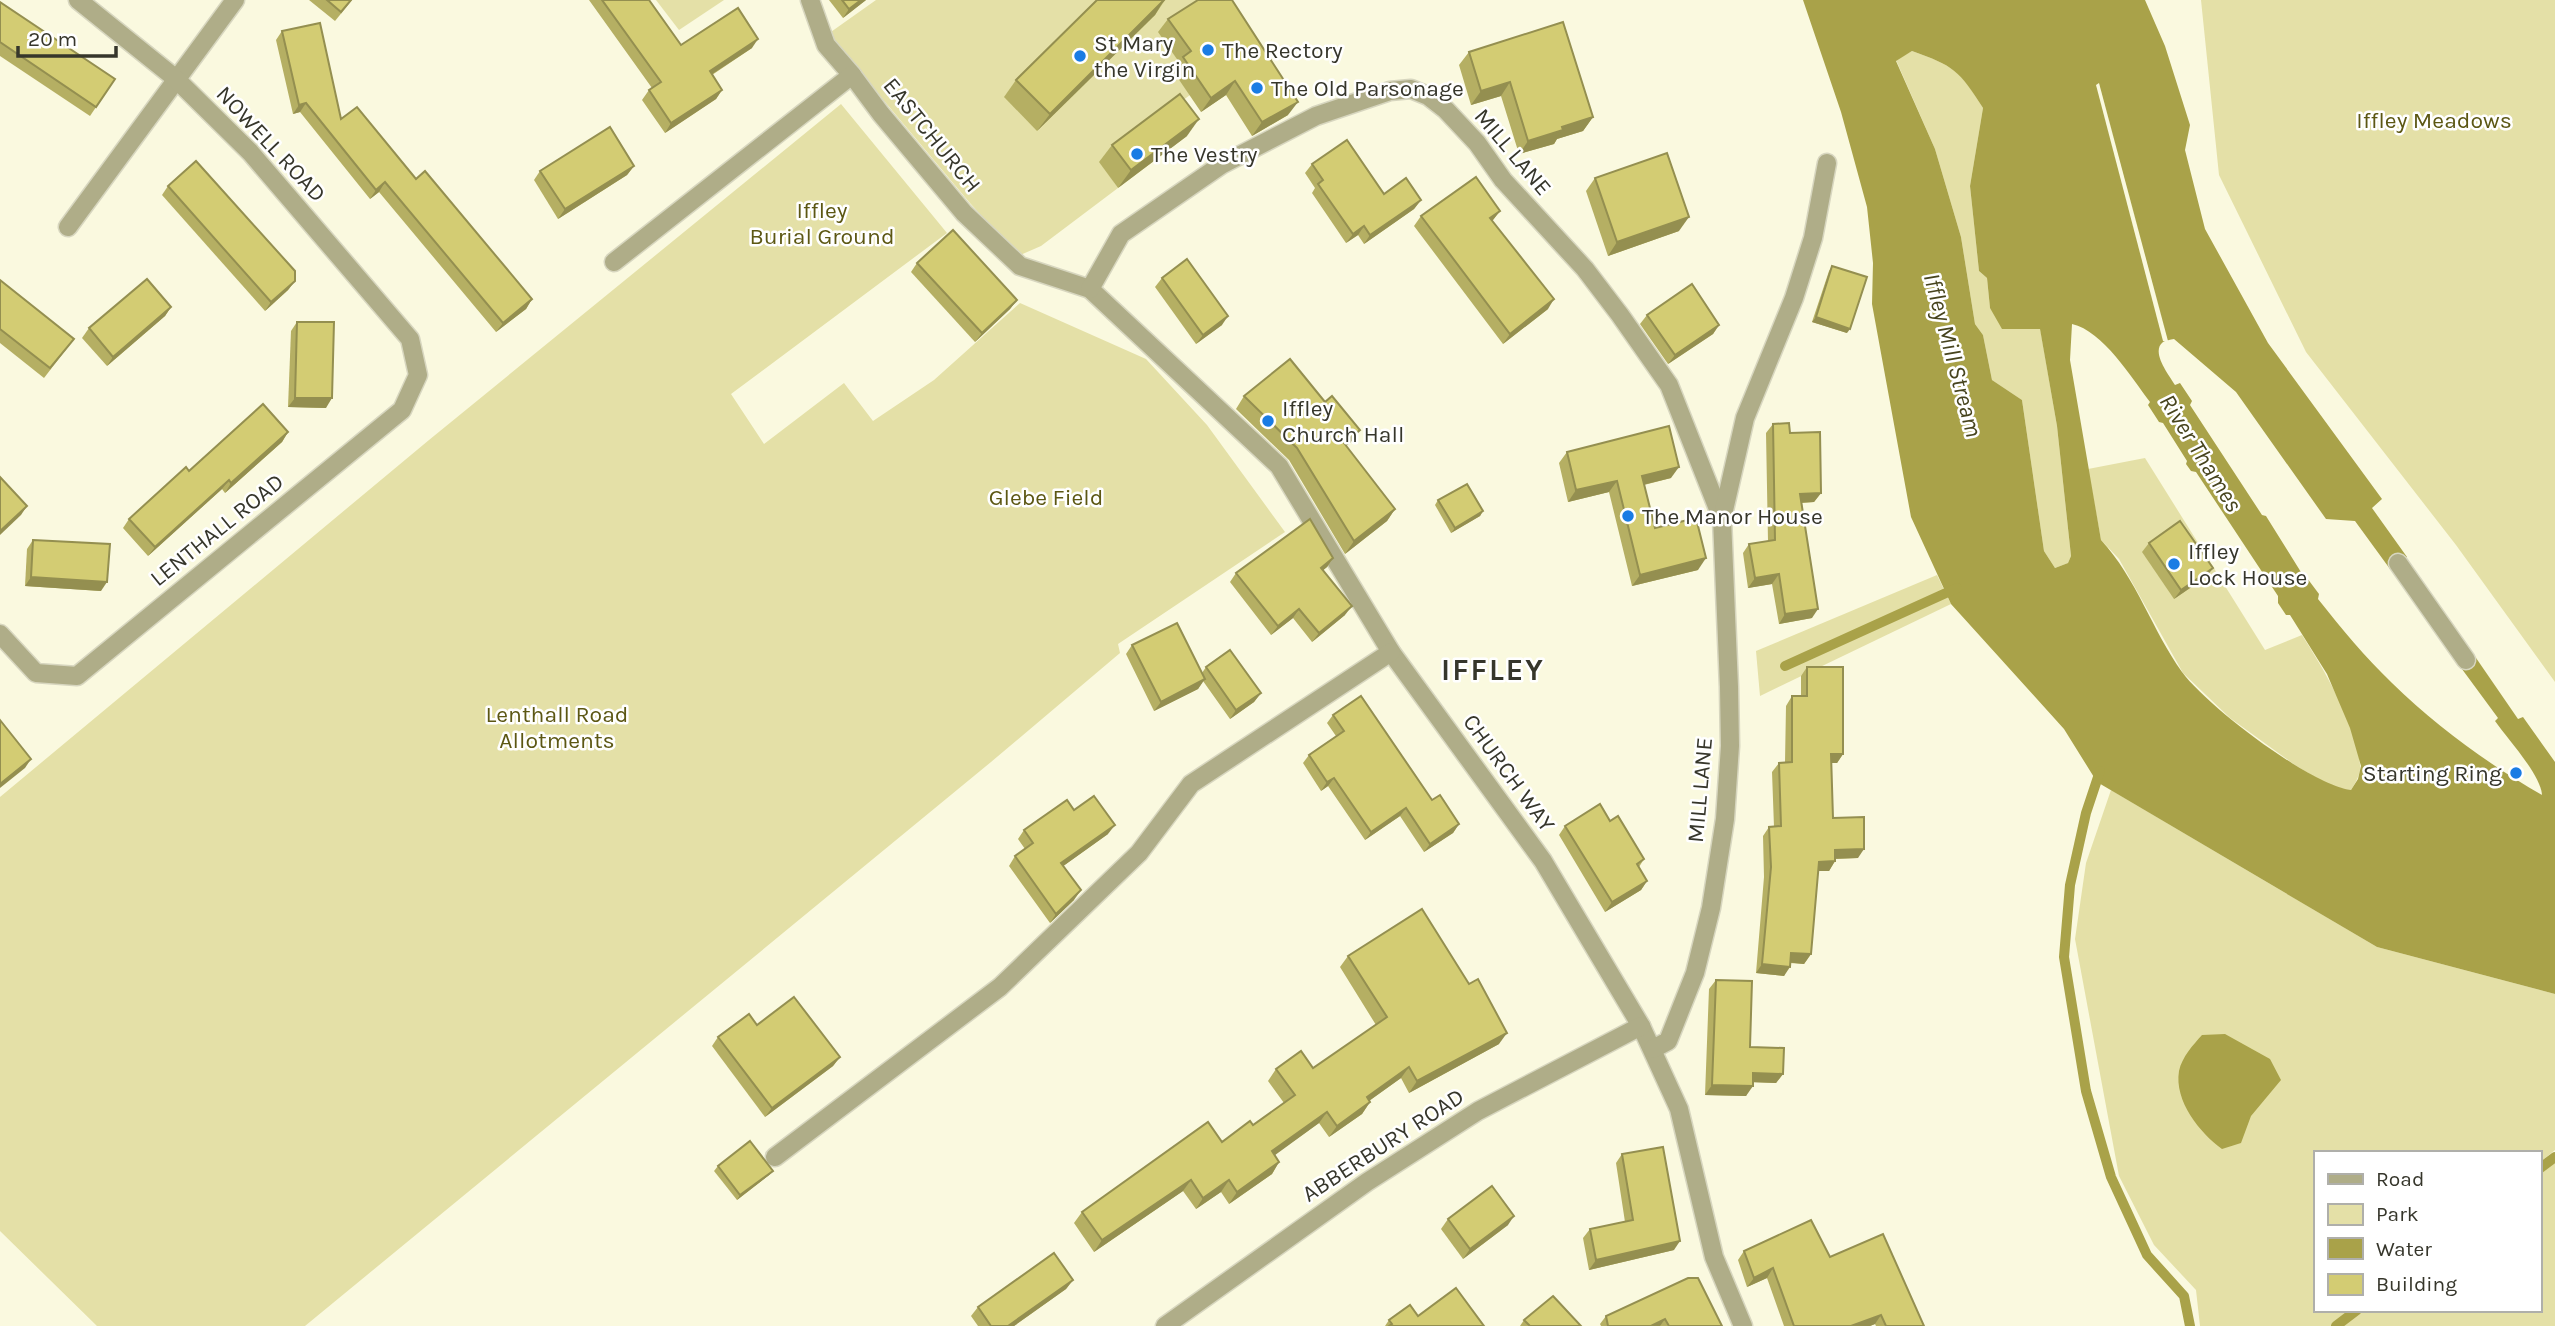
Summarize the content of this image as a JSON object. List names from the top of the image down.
{
  "streets": {
    "street": [
      "EASTCHURCH",
      "NOWELL ROAD",
      "MILL LANE",
      "LENTHALL ROAD",
      "CHURCH WAY",
      "ABBERBURY ROAD"
    ]
  },
  "crossings": [
    ["EASTCHURCH", "MILL LANE"],
    ["EASTCHURCH", "CHURCH WAY"],
    ["NOWELL ROAD", "LENTHALL ROAD"],
    ["MILL LANE", "CHURCH WAY"],
    ["CHURCH WAY", "ABBERBURY ROAD"]
  ],
  "districts": ["IFFLEY"],
  "water": ["Iffley Mill Stream", "River Thames"],
  "parks": [
    "Iffley Meadows",
    "Iffley Burial Ground",
    "Glebe Field",
    "Lenthall Road Allotments"
  ],
  "places": [
    "The Rectory",
    "St Mary the Virgin",
    "The Old Parsonage",
    "The Vestry",
    "Iffley Church Hall",
    "The Manor House",
    "Iffley Lock House",
    "Starting Ring"
  ],
  "legend": [
    "Road",
    "Park",
    "Water",
    "Building"
  ],
  "scale_bar": "20 m"
}
